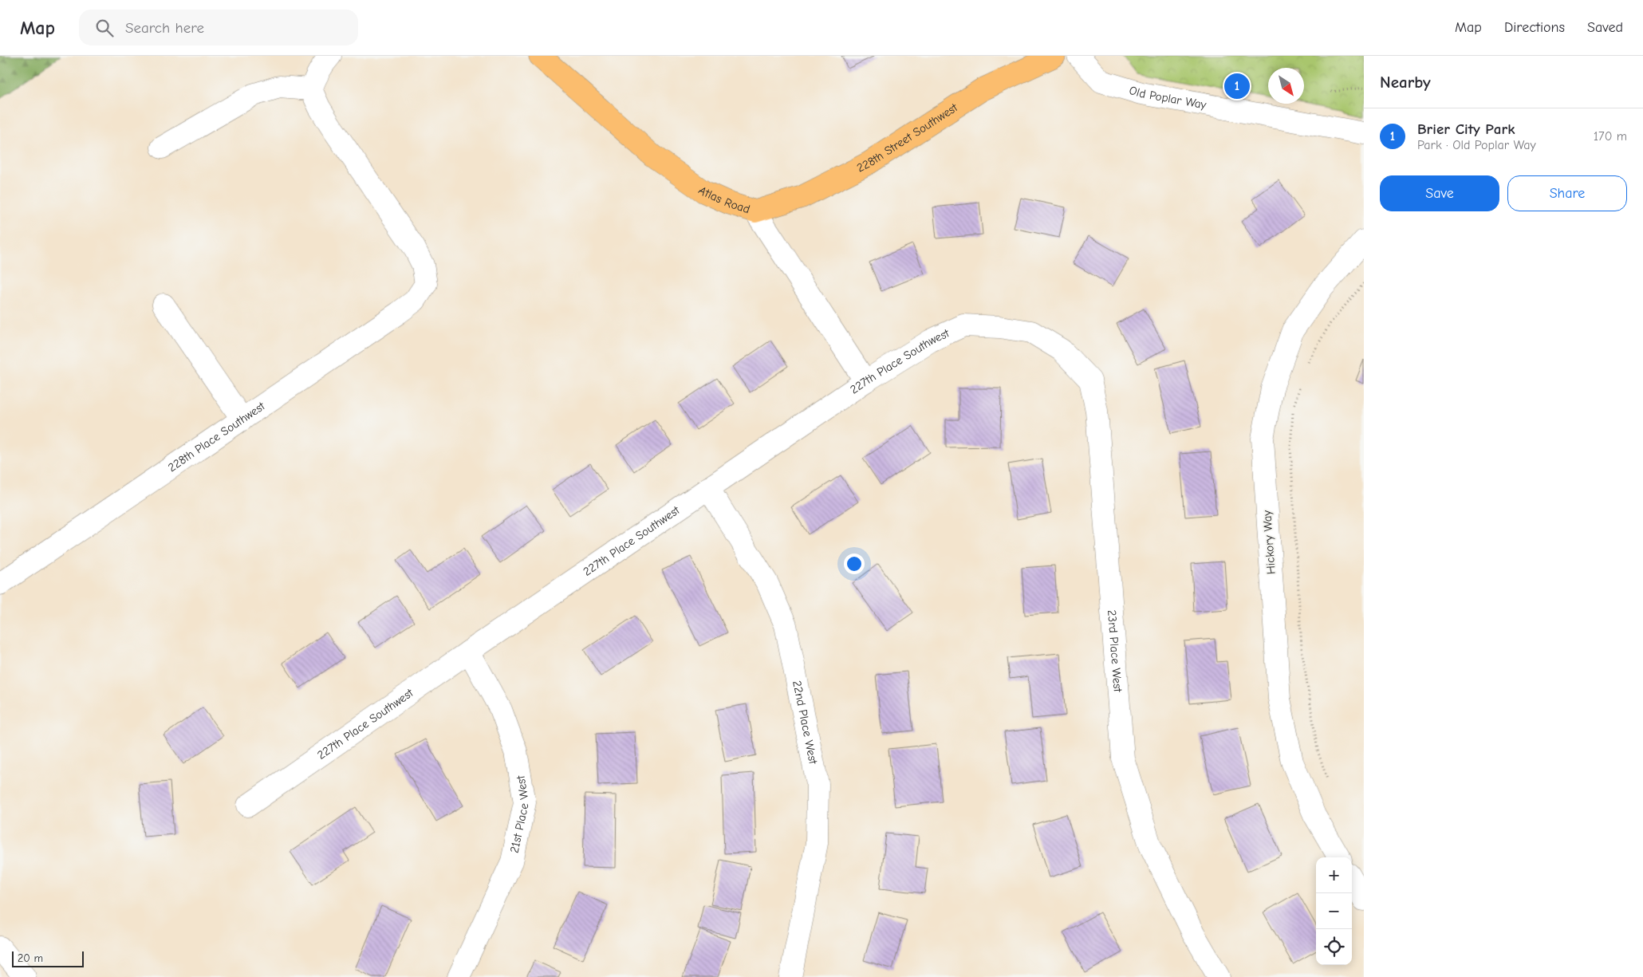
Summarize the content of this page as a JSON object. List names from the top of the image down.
{
  "streets": {
    "main road": ["228th Street Southwest", "Atlas Road"],
    "street": [
      "Old Poplar Way",
      "227th Place Southwest",
      "228th Place Southwest",
      "Hickory Way",
      "23rd Place West",
      "22nd Place West",
      "21st Place West"
    ]
  },
  "crossings": [
    ["228th Street Southwest", "Atlas Road"],
    ["Atlas Road", "227th Place Southwest"],
    ["227th Place Southwest", "23rd Place West"],
    ["227th Place Southwest", "22nd Place West"],
    ["227th Place Southwest", "21st Place West"]
  ],
  "scale_bar": "20 m",
  "north": "bottom right",
  "page": {
    "header": "Map",
    "search": "Search here",
    "nav": ["Map", "Directions", "Saved"],
    "heading": "Nearby",
    "pins": "1",
    "list": [
      {
        "mark": "1",
        "name": "Brier City Park",
        "note": "Park · Old Poplar Way",
        "value": "170 m"
      }
    ],
    "buttons": ["Save", "Share"],
    "map_buttons": ["+", "−"],
    "scale": "20 m"
  }
}
